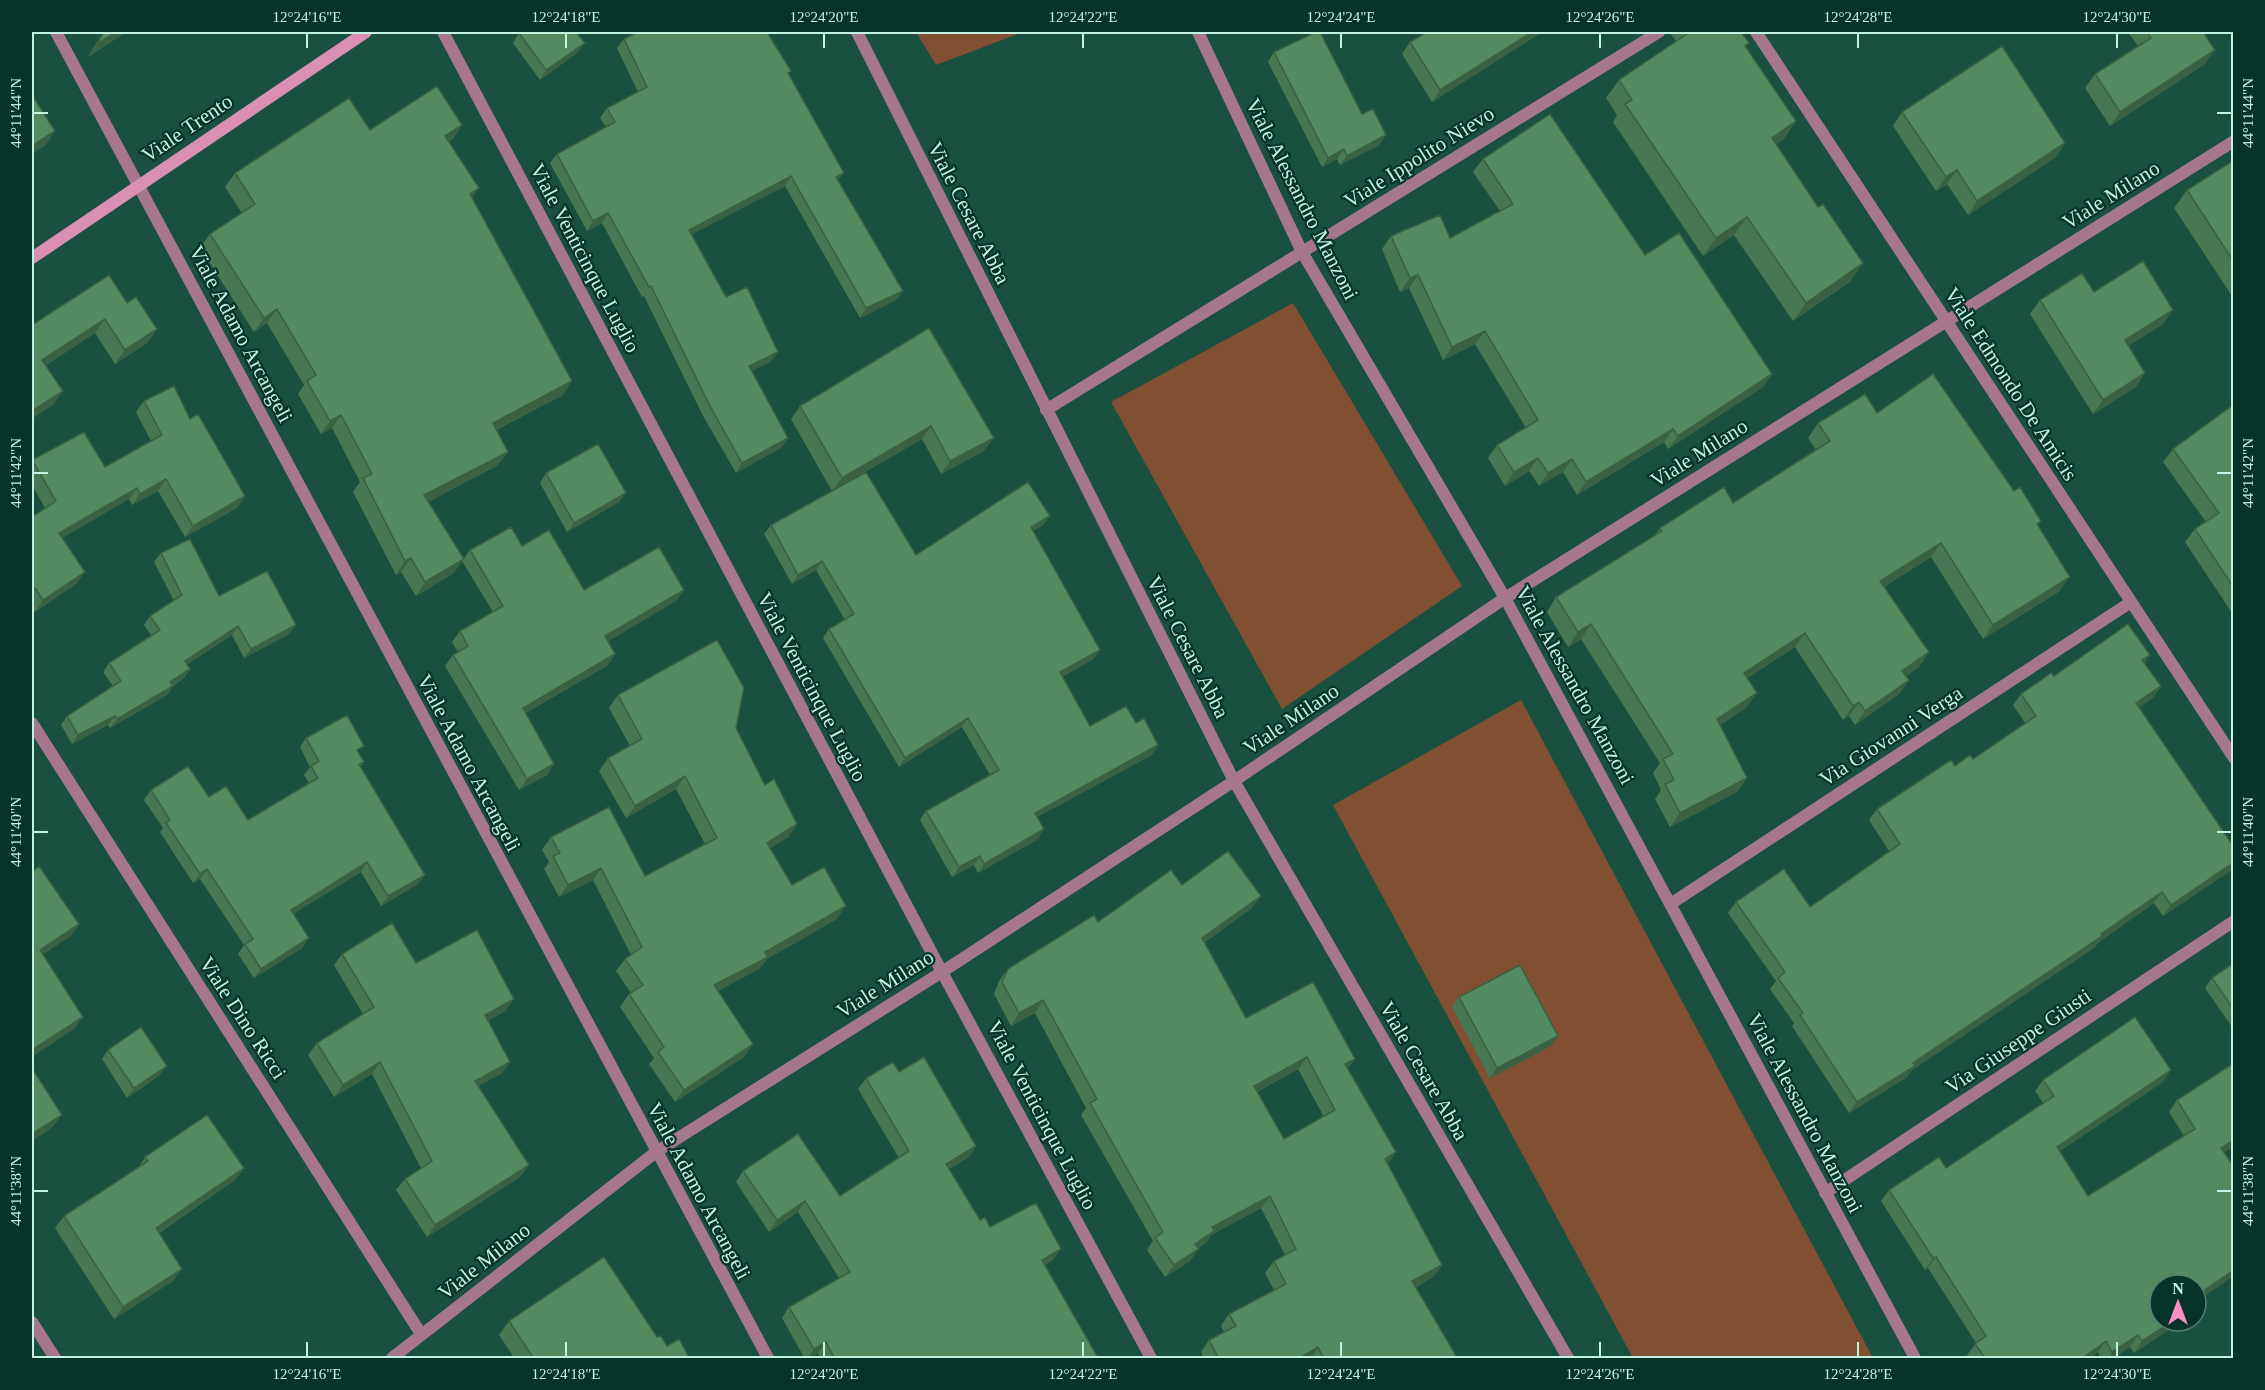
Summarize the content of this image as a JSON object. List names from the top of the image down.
{
  "streets": {
    "street": [
      "Viale Trento",
      "Viale Ippolito Nievo",
      "Viale Milano",
      "Viale Alessandro Manzoni",
      "Viale Cesare Abba",
      "Viale Venticinque Luglio",
      "Viale Adamo Arcangeli",
      "Viale Edmondo De Amicis",
      "Via Giovanni Verga",
      "Viale Dino Ricci",
      "Via Giuseppe Giusti"
    ]
  },
  "crossings": [
    ["Viale Trento", "Viale Adamo Arcangeli"],
    ["Viale Ippolito Nievo", "Viale Alessandro Manzoni"],
    ["Viale Ippolito Nievo", "Viale Cesare Abba"],
    ["Viale Milano", "Viale Alessandro Manzoni"],
    ["Viale Milano", "Viale Cesare Abba"],
    ["Viale Milano", "Viale Venticinque Luglio"],
    ["Viale Milano", "Viale Adamo Arcangeli"],
    ["Viale Milano", "Viale Edmondo De Amicis"],
    ["Viale Milano", "Viale Dino Ricci"],
    ["Viale Alessandro Manzoni", "Via Giovanni Verga"],
    ["Viale Alessandro Manzoni", "Via Giuseppe Giusti"],
    ["Viale Edmondo De Amicis", "Via Giovanni Verga"]
  ],
  "north": "top",
  "coordinates": [
    "12°24'16\"E",
    "12°24'18\"E",
    "12°24'20\"E",
    "12°24'22\"E",
    "12°24'24\"E",
    "12°24'26\"E",
    "12°24'28\"E",
    "12°24'30\"E",
    "44°11'44\"N",
    "44°11'42\"N",
    "44°11'40\"N",
    "44°11'38\"N"
  ]
}
